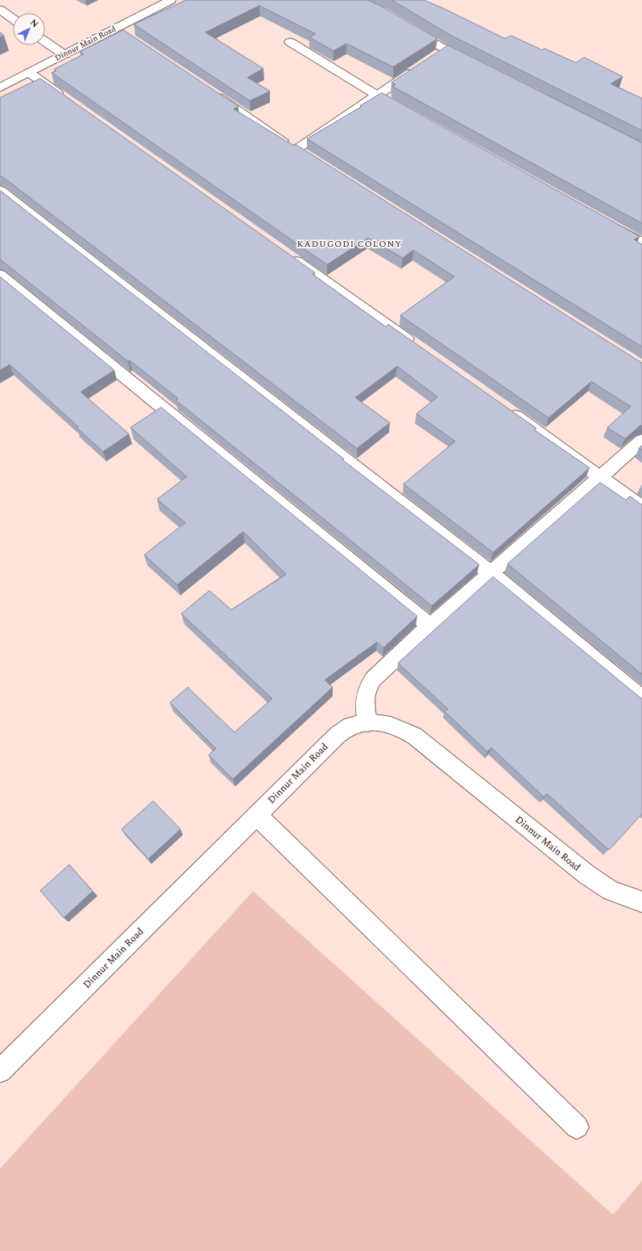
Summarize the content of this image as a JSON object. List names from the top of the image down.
{
  "streets": {
    "street": ["Dinnur Main Road"]
  },
  "districts": ["KADUGODI COLONY"],
  "north": "top right"
}
